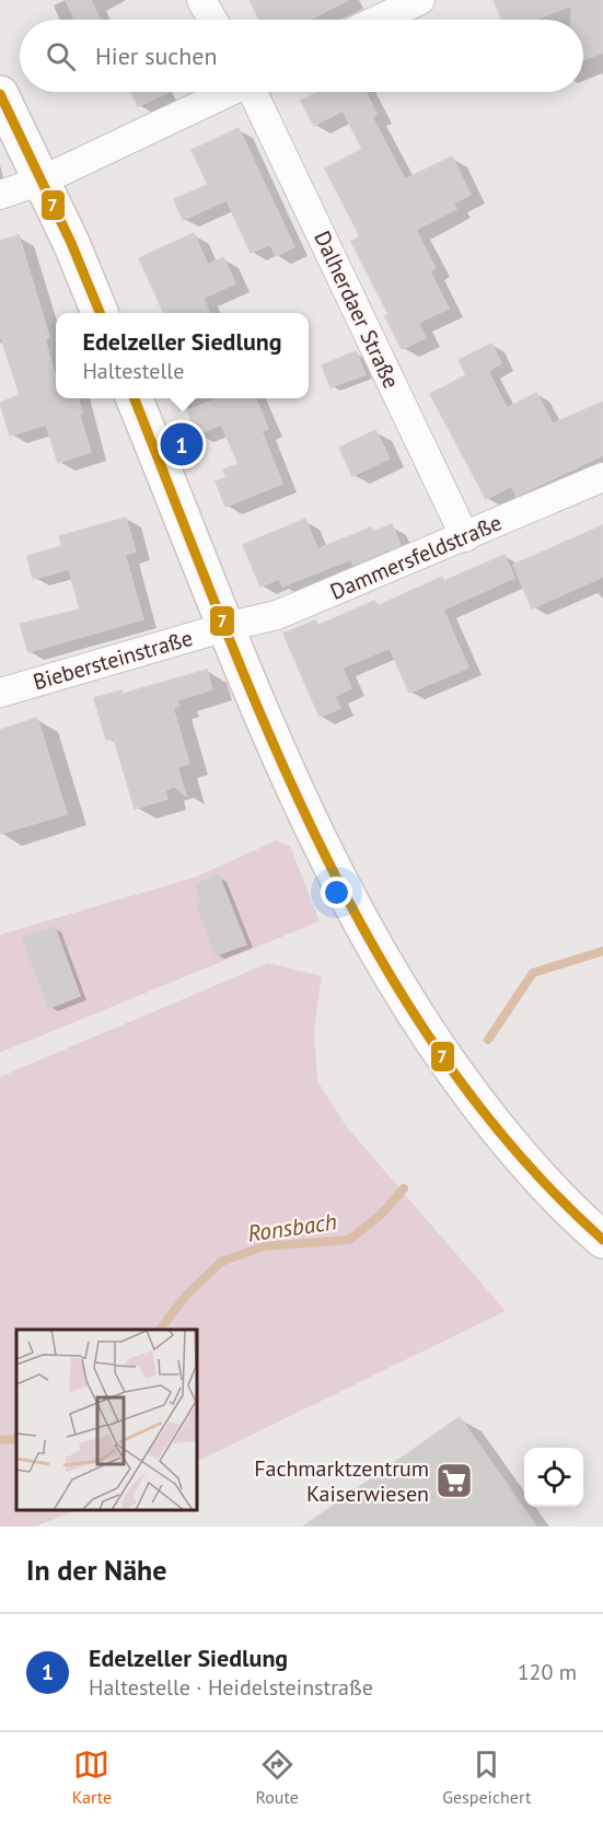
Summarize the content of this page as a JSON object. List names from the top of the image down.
{
  "streets": {
    "street": ["Dalherdaer Straße", "Dammersfeldstraße", "Biebersteinstraße"]
  },
  "crossings": [
    ["Dalherdaer Straße", "Dammersfeldstraße"],
    ["Dammersfeldstraße", "Biebersteinstraße"]
  ],
  "water": ["Ronsbach"],
  "places": {
    "supermarket": ["Fachmarktzentrum Kaiserwiesen"]
  },
  "lines": ["transit line 7"],
  "page": {
    "search": "Hier suchen",
    "popup": ["Edelzeller Siedlung", "Haltestelle"],
    "pins": "1",
    "heading": "In der Nähe",
    "list": [
      {
        "mark": "1",
        "name": "Edelzeller Siedlung",
        "note": "Haltestelle · Heidelsteinstraße",
        "value": "120 m"
      }
    ],
    "nav": ["Karte", "Route", "Gespeichert"]
  }
}
